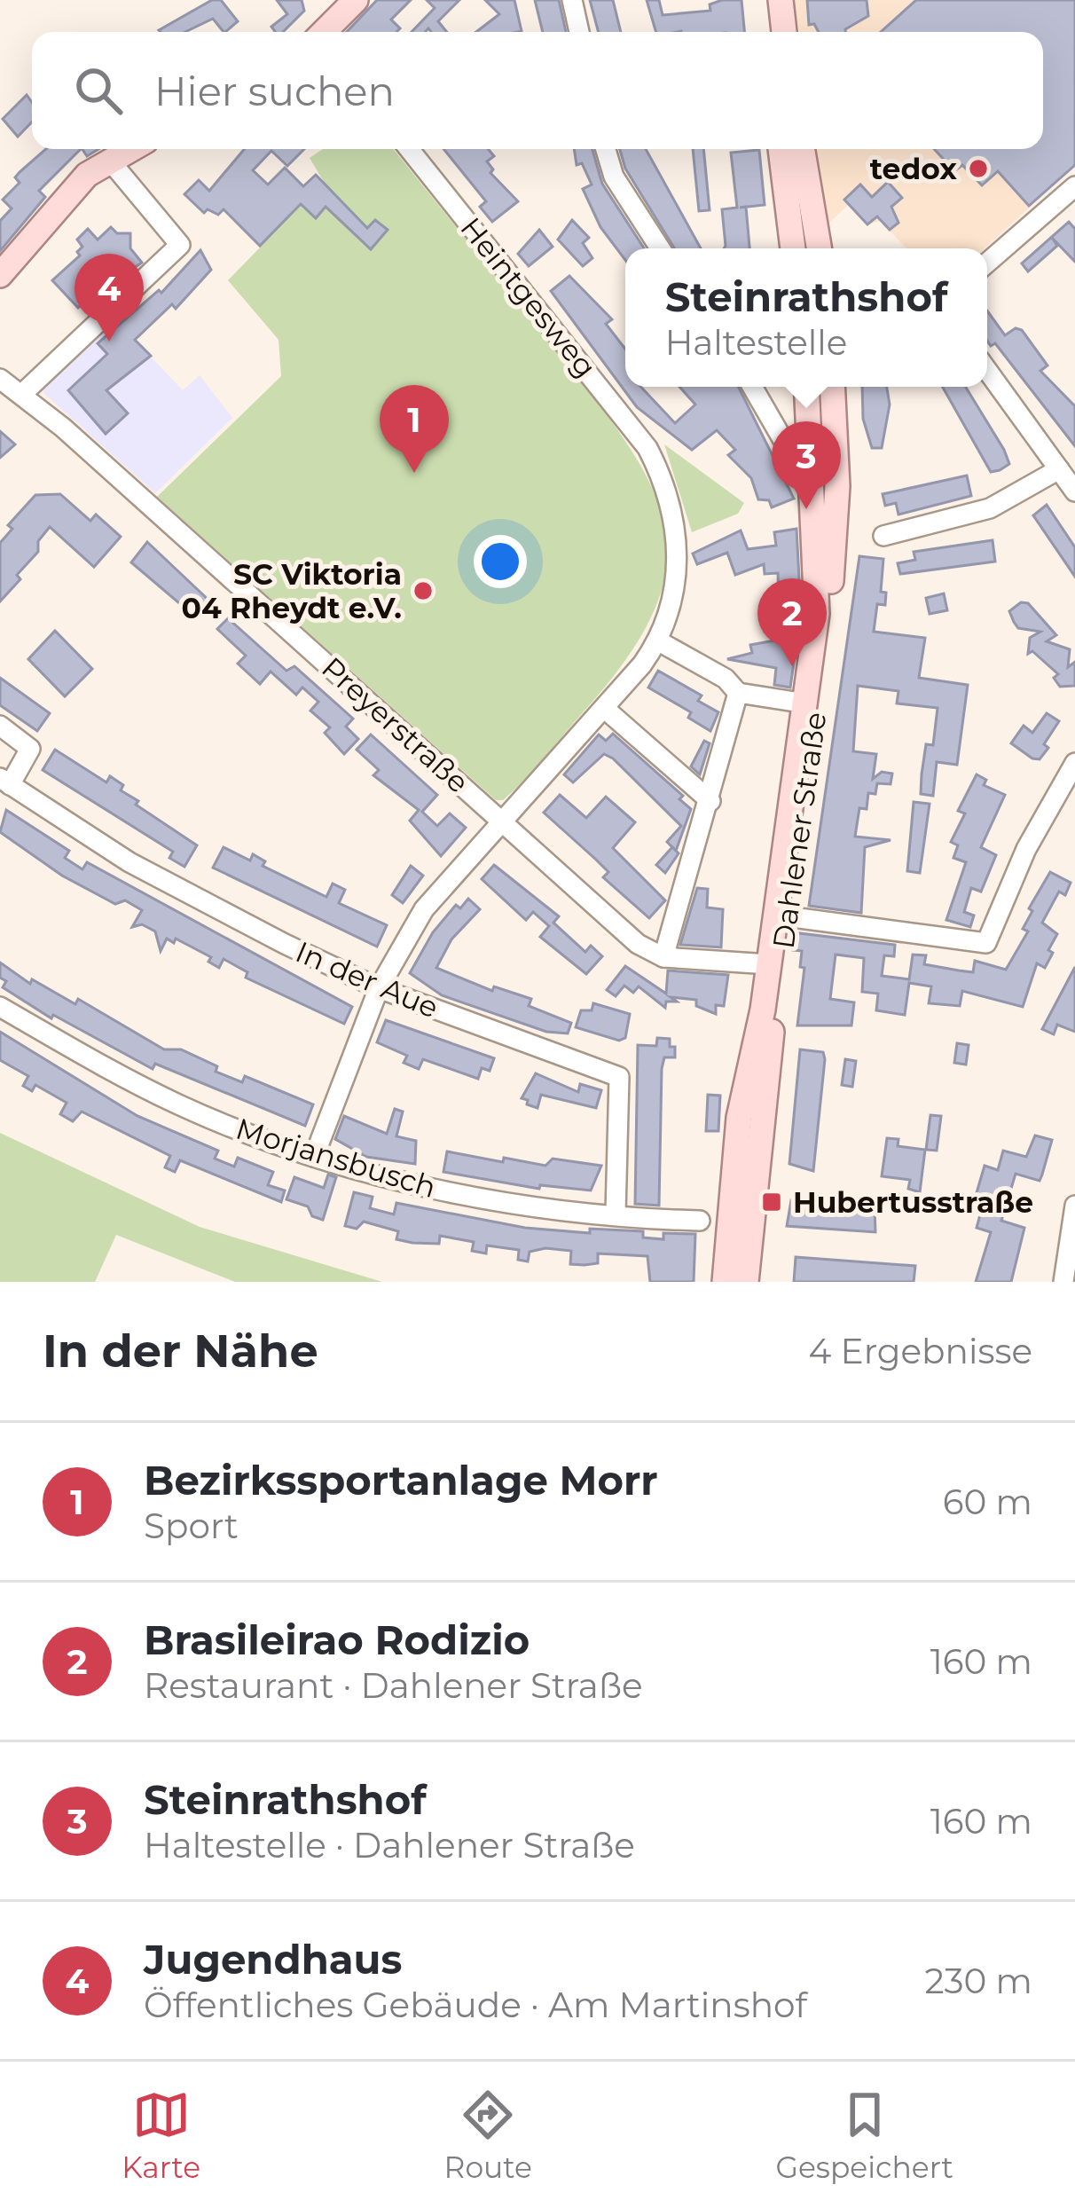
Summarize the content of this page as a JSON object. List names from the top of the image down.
{
  "streets": {
    "main road": ["Dahlener Straße"],
    "street": [
      "Heintgesweg",
      "Preyerstraße",
      "In der Aue",
      "Morjansbusch"
    ]
  },
  "crossings": [
    ["Heintgesweg", "Preyerstraße"],
    ["Heintgesweg", "In der Aue"],
    ["Heintgesweg", "Morjansbusch"],
    ["Preyerstraße", "Dahlener Straße"],
    ["In der Aue", "Morjansbusch"]
  ],
  "places": {
    "other": ["tedox", "SC Viktoria 04 Rheydt e.V."],
    "transit": ["Hubertusstraße"]
  },
  "page": {
    "search": "Hier suchen",
    "popup": ["Steinrathshof", "Haltestelle"],
    "pins": [
      "4",
      "1",
      "3",
      "2"
    ],
    "heading": ["In der Nähe", "4 Ergebnisse"],
    "list": [
      {
        "mark": "1",
        "name": "Bezirkssportanlage Morr",
        "note": "Sport",
        "value": "60 m"
      },
      {
        "mark": "2",
        "name": "Brasileirao Rodizio",
        "note": "Restaurant · Dahlener Straße",
        "value": "160 m"
      },
      {
        "mark": "3",
        "name": "Steinrathshof",
        "note": "Haltestelle · Dahlener Straße",
        "value": "160 m"
      },
      {
        "mark": "4",
        "name": "Jugendhaus",
        "note": "Öffentliches Gebäude · Am Martinshof",
        "value": "230 m"
      }
    ],
    "nav": ["Karte", "Route", "Gespeichert"]
  }
}
